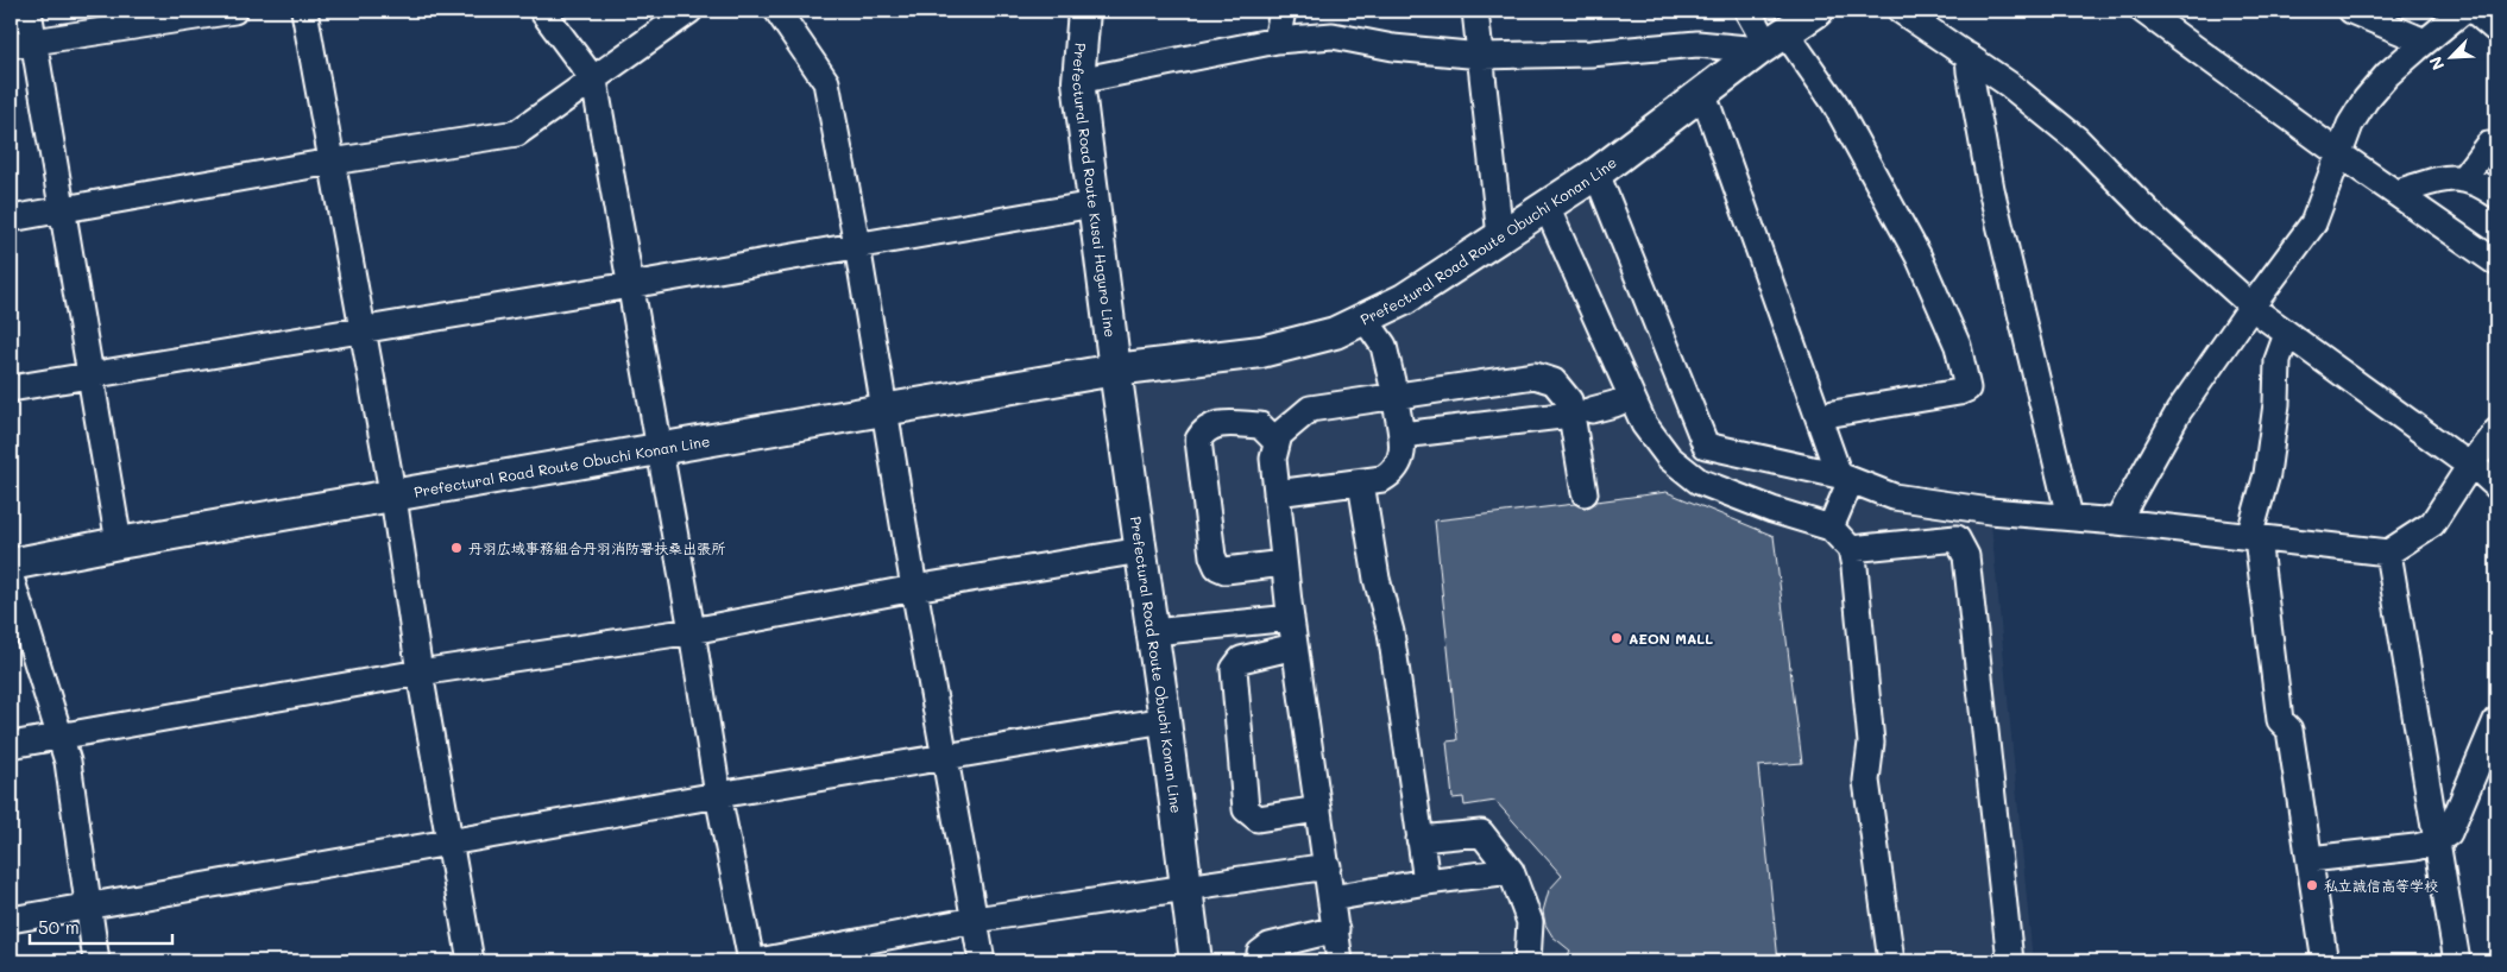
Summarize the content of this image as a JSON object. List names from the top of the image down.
{
  "streets": {
    "main road": ["Prefectural Road Route Kusai Haguro Line", "Prefectural Road Route Obuchi Konan Line"]
  },
  "crossings": [
    ["Prefectural Road Route Kusai Haguro Line", "Prefectural Road Route Obuchi Konan Line"]
  ],
  "places": ["丹羽広域事務組合丹羽消防署扶桑出張所", "AEON MALL", "私立誠信高等学校"],
  "scale_bar": "50 m",
  "north": "bottom left"
}
